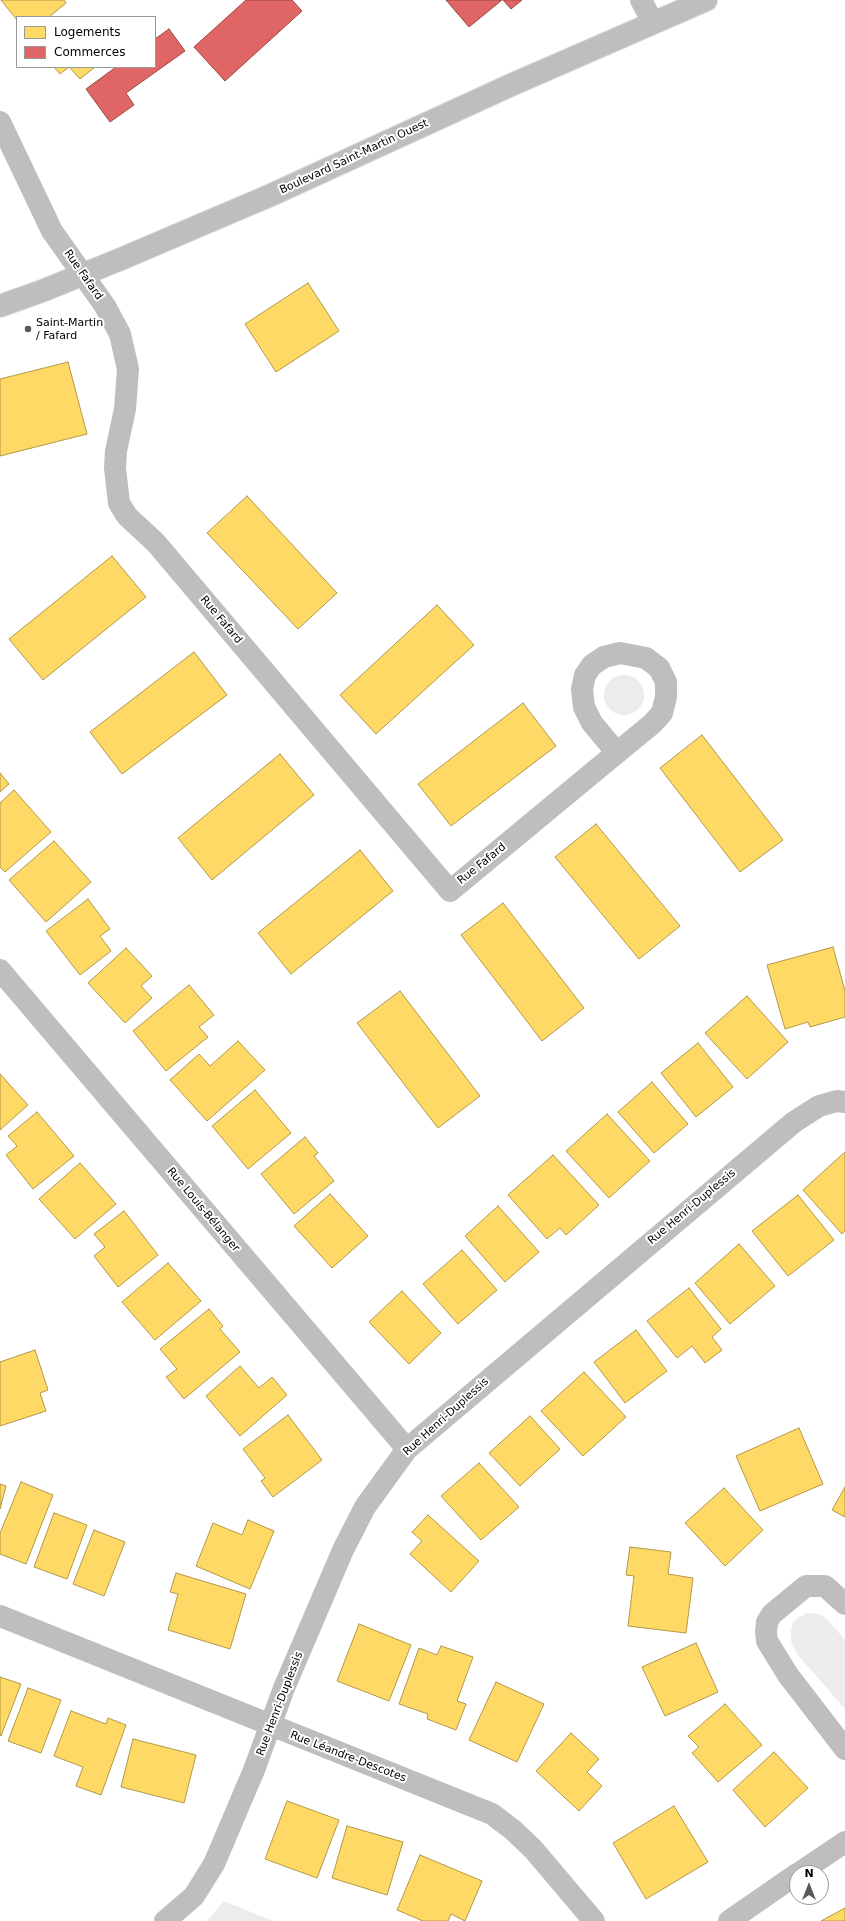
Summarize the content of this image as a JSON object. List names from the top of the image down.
{
  "streets": {
    "street": [
      "Boulevard Saint-Martin Ouest",
      "Rue Fafard",
      "Rue Henri-Duplessis",
      "Rue Louis-Bélanger",
      "Rue Léandre-Descotes"
    ]
  },
  "crossings": [
    ["Boulevard Saint-Martin Ouest", "Rue Fafard"],
    ["Rue Henri-Duplessis", "Rue Louis-Bélanger"],
    ["Rue Henri-Duplessis", "Rue Léandre-Descotes"]
  ],
  "places": ["Saint-Martin / Fafard"],
  "legend": ["Logements", "Commerces"],
  "north": "top"
}
